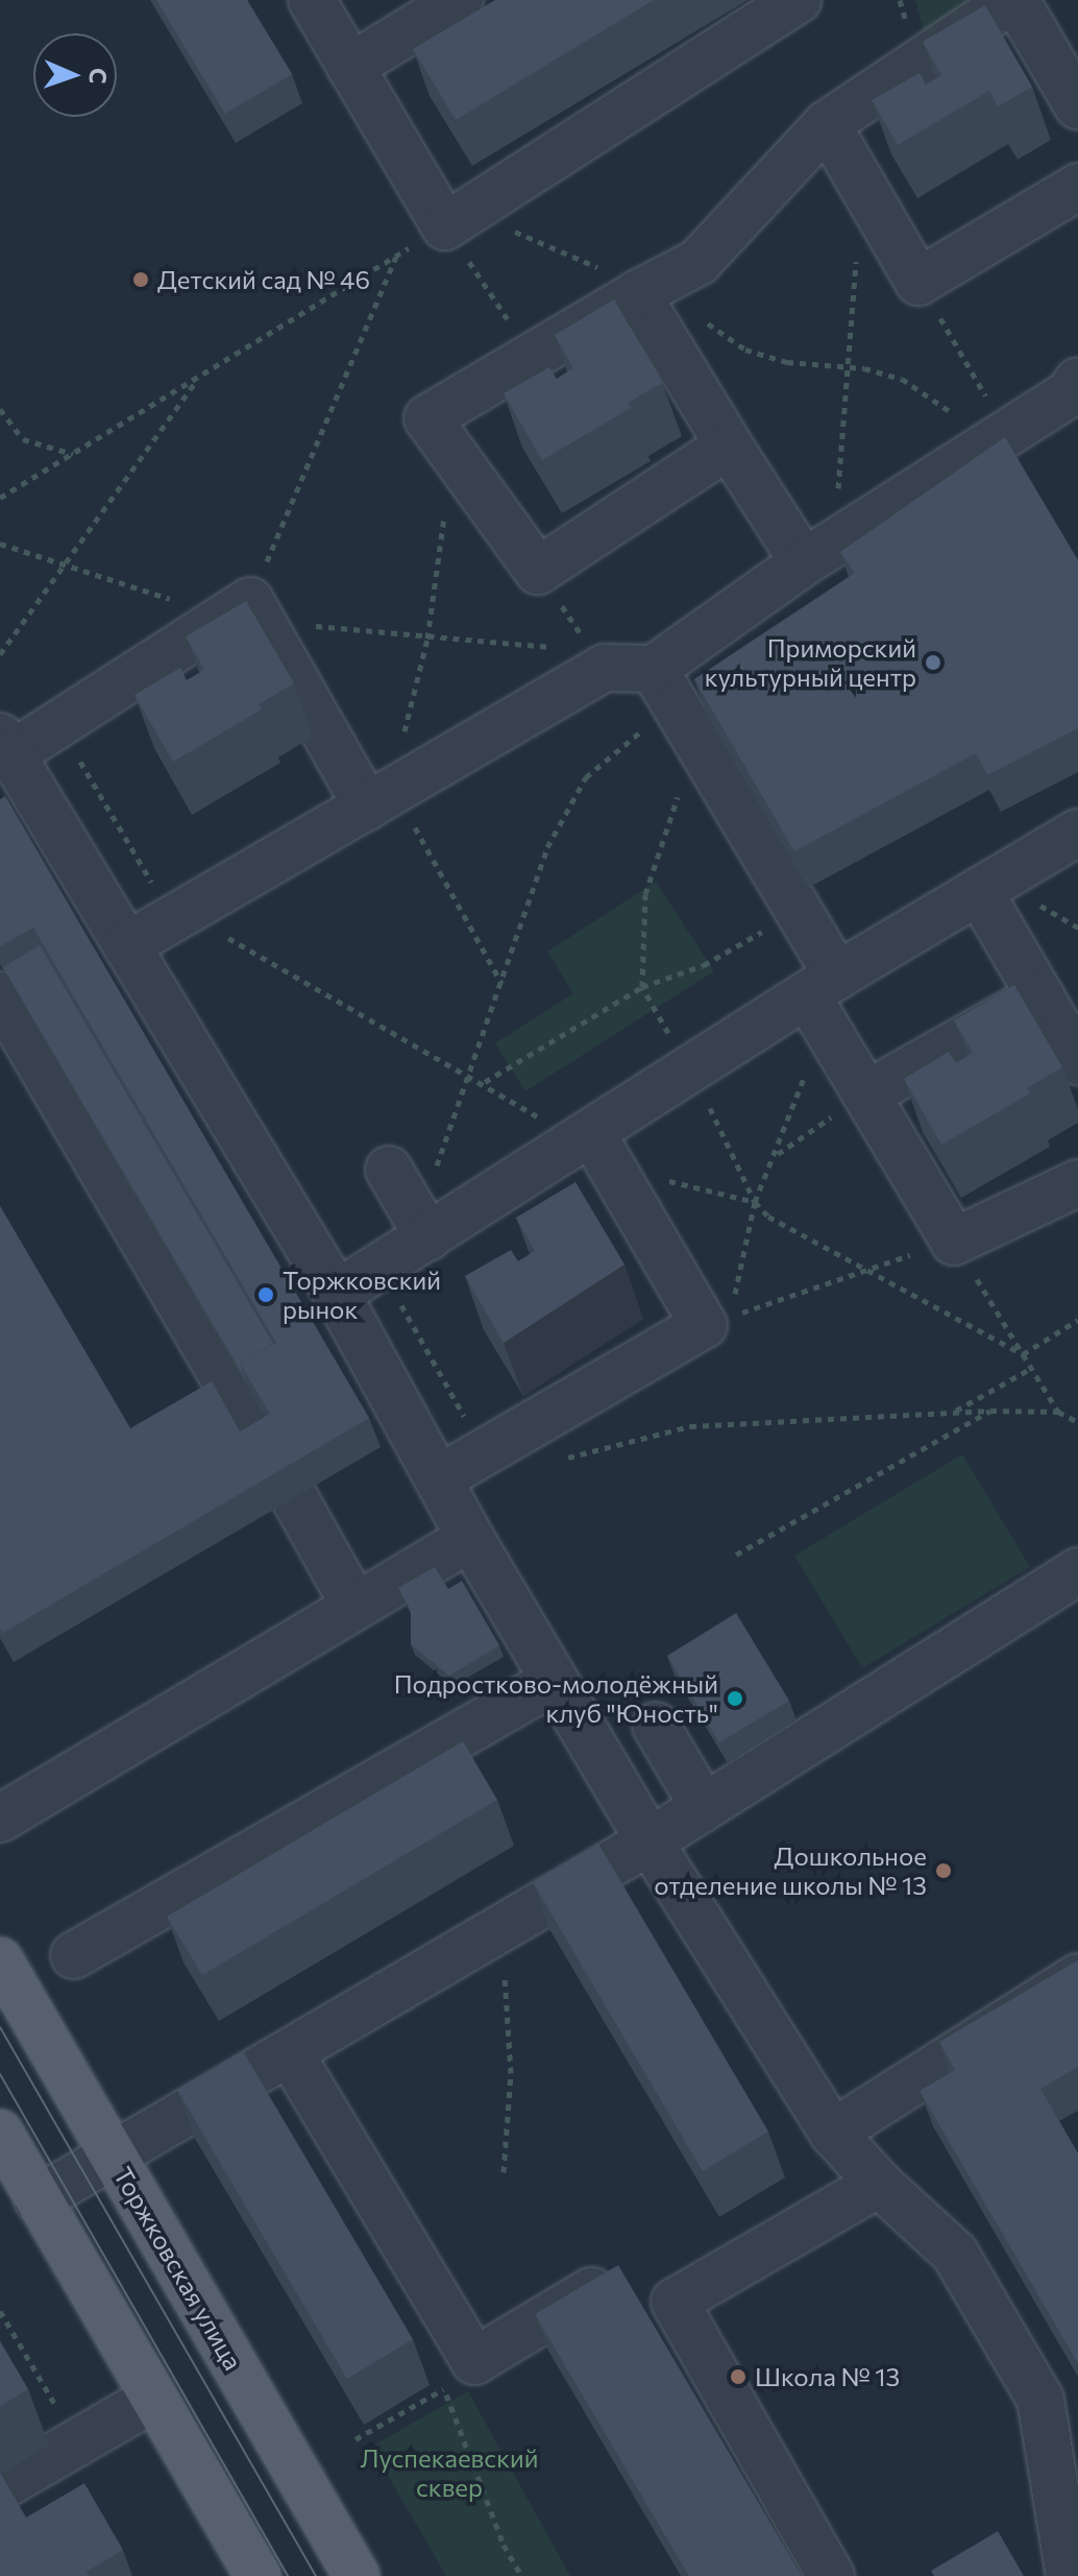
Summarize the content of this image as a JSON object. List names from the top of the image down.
{
  "streets": {
    "main road": ["Торжковская улица"]
  },
  "parks": ["Луспекаевский сквер"],
  "places": [
    "Детский сад № 46",
    "Приморский культурный центр",
    "Торжковский рынок",
    "Подростково-молодёжный клуб \"Юность\"",
    "Дошкольное отделение школы № 13",
    "Школа № 13"
  ],
  "north": "right"
}
